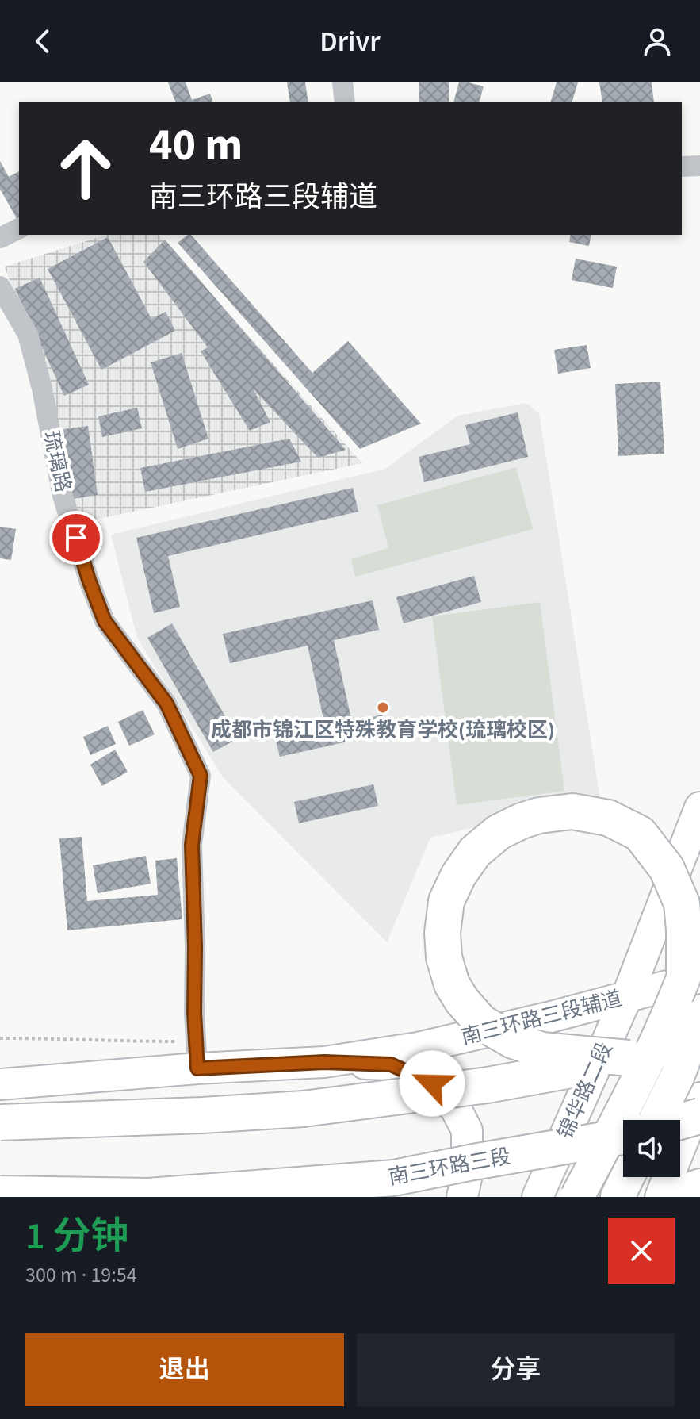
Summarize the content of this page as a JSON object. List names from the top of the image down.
{
  "streets": {
    "highway": ["南三环路三段"],
    "main road": ["南三环路三段辅道", "锦华路二段"],
    "street": ["琉璃路"]
  },
  "crossings": [
    ["琉璃路", "南三环路三段辅道"],
    ["南三环路三段辅道", "锦华路二段"]
  ],
  "places": ["成都市锦江区特殊教育学校(琉璃校区)"],
  "page": {
    "header": "Drivr",
    "turn": ["40 m", "南三环路三段辅道"],
    "heading": ["1 分钟", "300 m · 19:54"],
    "buttons": ["退出", "分享"]
  }
}
